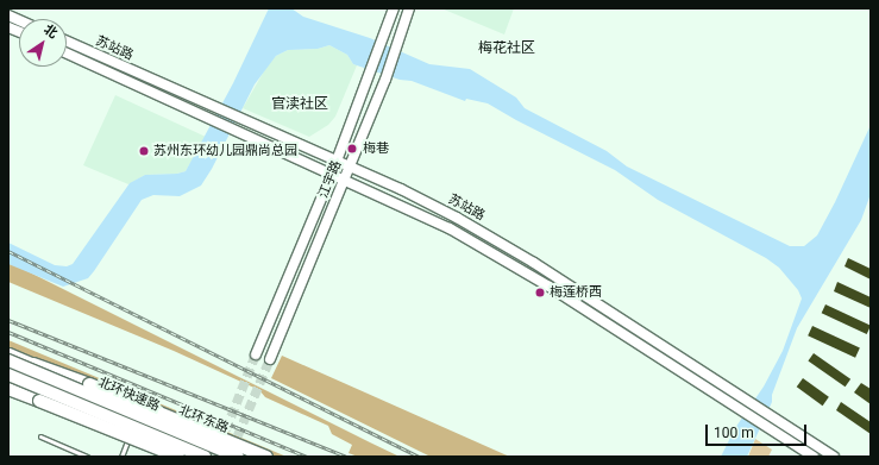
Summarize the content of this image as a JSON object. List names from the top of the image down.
{
  "streets": {
    "highway": ["北环快速路"],
    "main road": ["苏站路", "江宇路", "北环东路"]
  },
  "crossings": [
    ["苏站路", "江宇路"]
  ],
  "districts": ["梅花社区", "官渎社区"],
  "places": ["梅巷", "苏州东环幼儿园鼎尚总园", "梅莲桥西"],
  "scale_bar": "100 m",
  "north": "top right"
}
